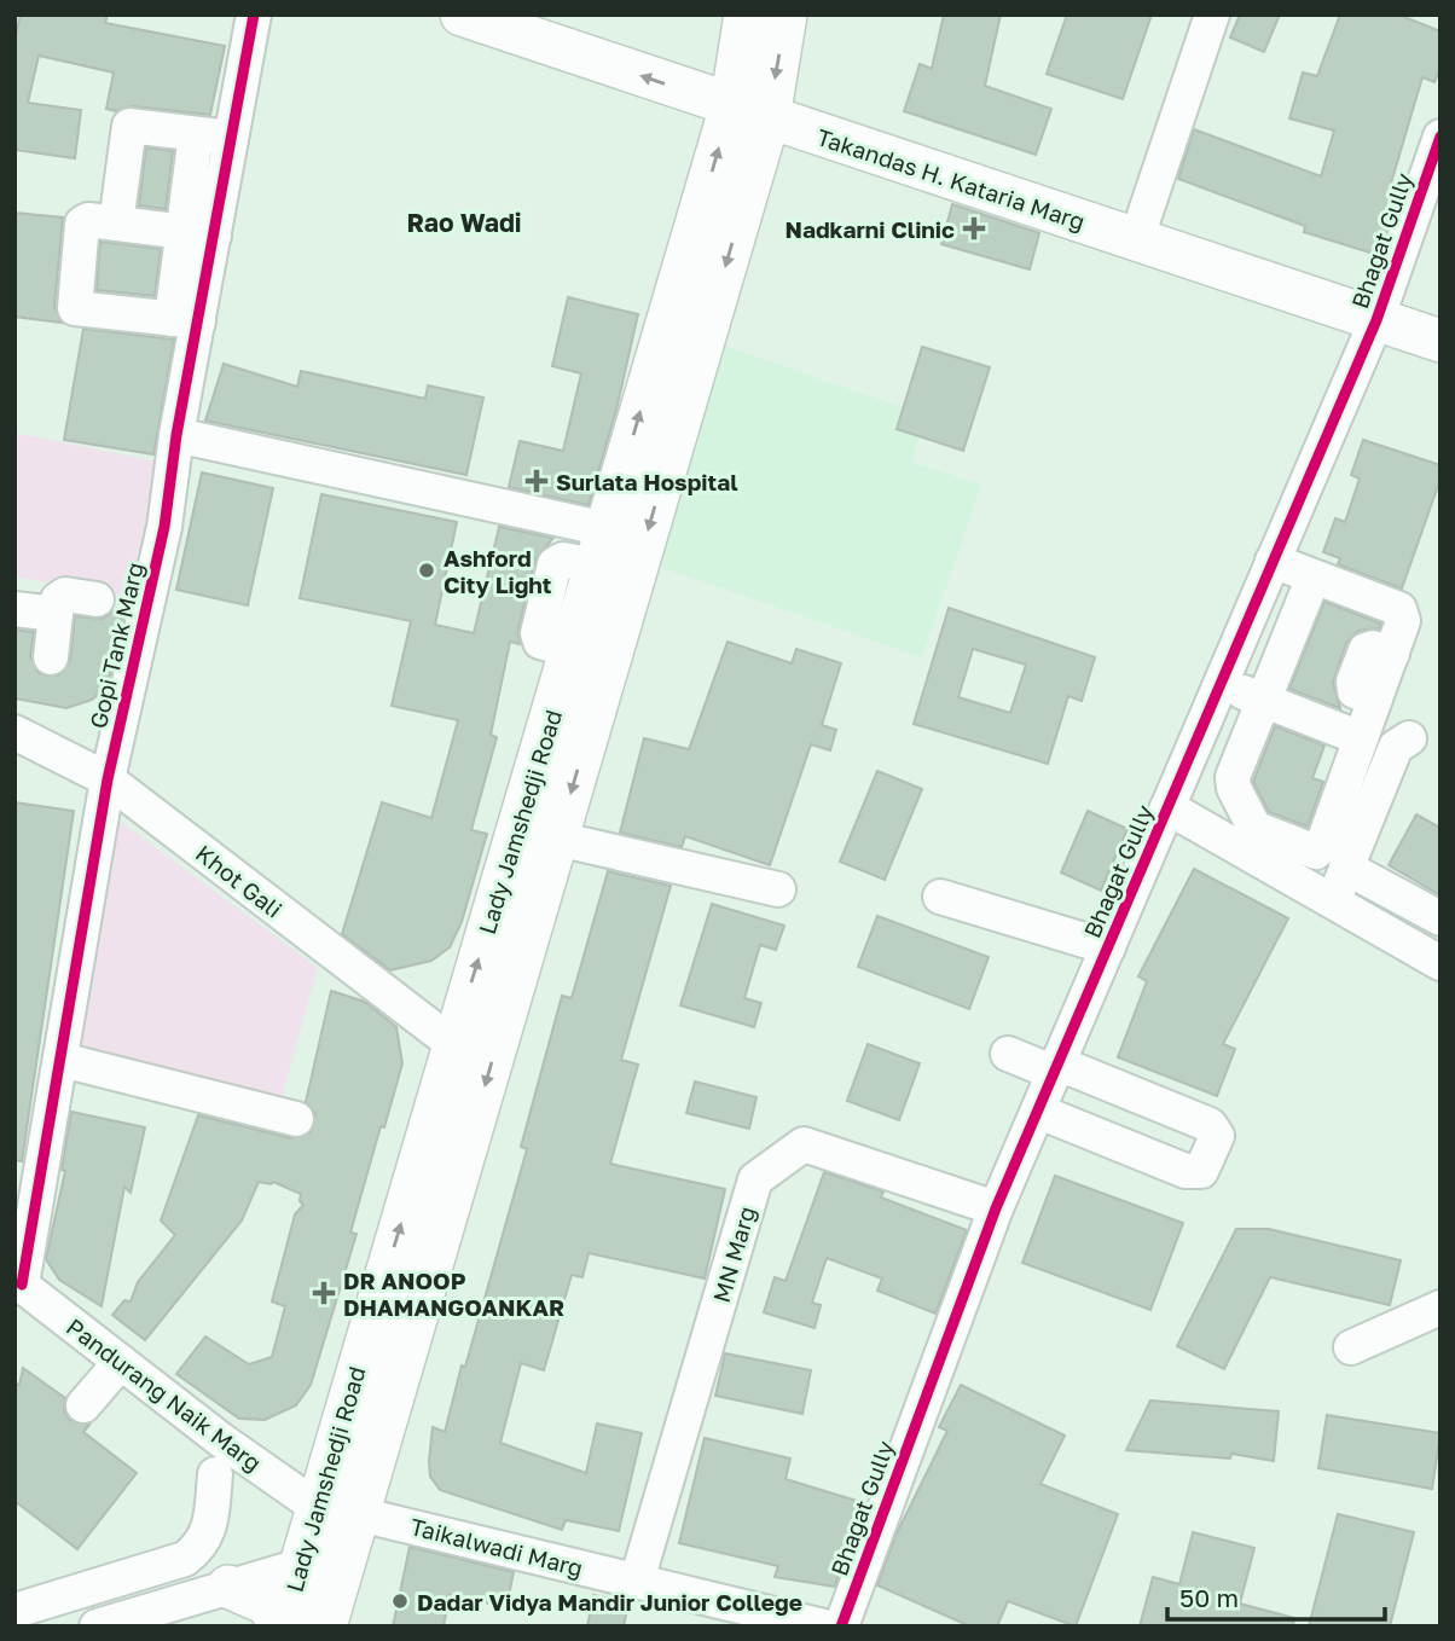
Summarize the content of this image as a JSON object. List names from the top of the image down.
{
  "streets": {
    "main road": ["Takandas H. Kataria Marg", "Lady Jamshedji Road"],
    "street": [
      "Bhagat Gully",
      "Gopi Tank Marg",
      "Khot Gali",
      "MN Marg",
      "Pandurang Naik Marg",
      "Taikalwadi Marg"
    ]
  },
  "crossings": [
    ["Takandas H. Kataria Marg", "Bhagat Gully"],
    ["Takandas H. Kataria Marg", "Lady Jamshedji Road"],
    ["Bhagat Gully", "MN Marg"],
    ["Gopi Tank Marg", "Khot Gali"],
    ["Gopi Tank Marg", "Pandurang Naik Marg"],
    ["Lady Jamshedji Road", "Khot Gali"],
    ["Lady Jamshedji Road", "Pandurang Naik Marg"],
    ["Lady Jamshedji Road", "Taikalwadi Marg"],
    ["MN Marg", "Taikalwadi Marg"],
    ["Pandurang Naik Marg", "Taikalwadi Marg"]
  ],
  "districts": ["Rao Wadi"],
  "places": {
    "health": ["Nadkarni Clinic", "Surlata Hospital", "DR ANOOP DHAMANGOANKAR"],
    "other": ["Ashford City Light", "Dadar Vidya Mandir Junior College"]
  },
  "scale_bar": "50 m"
}
